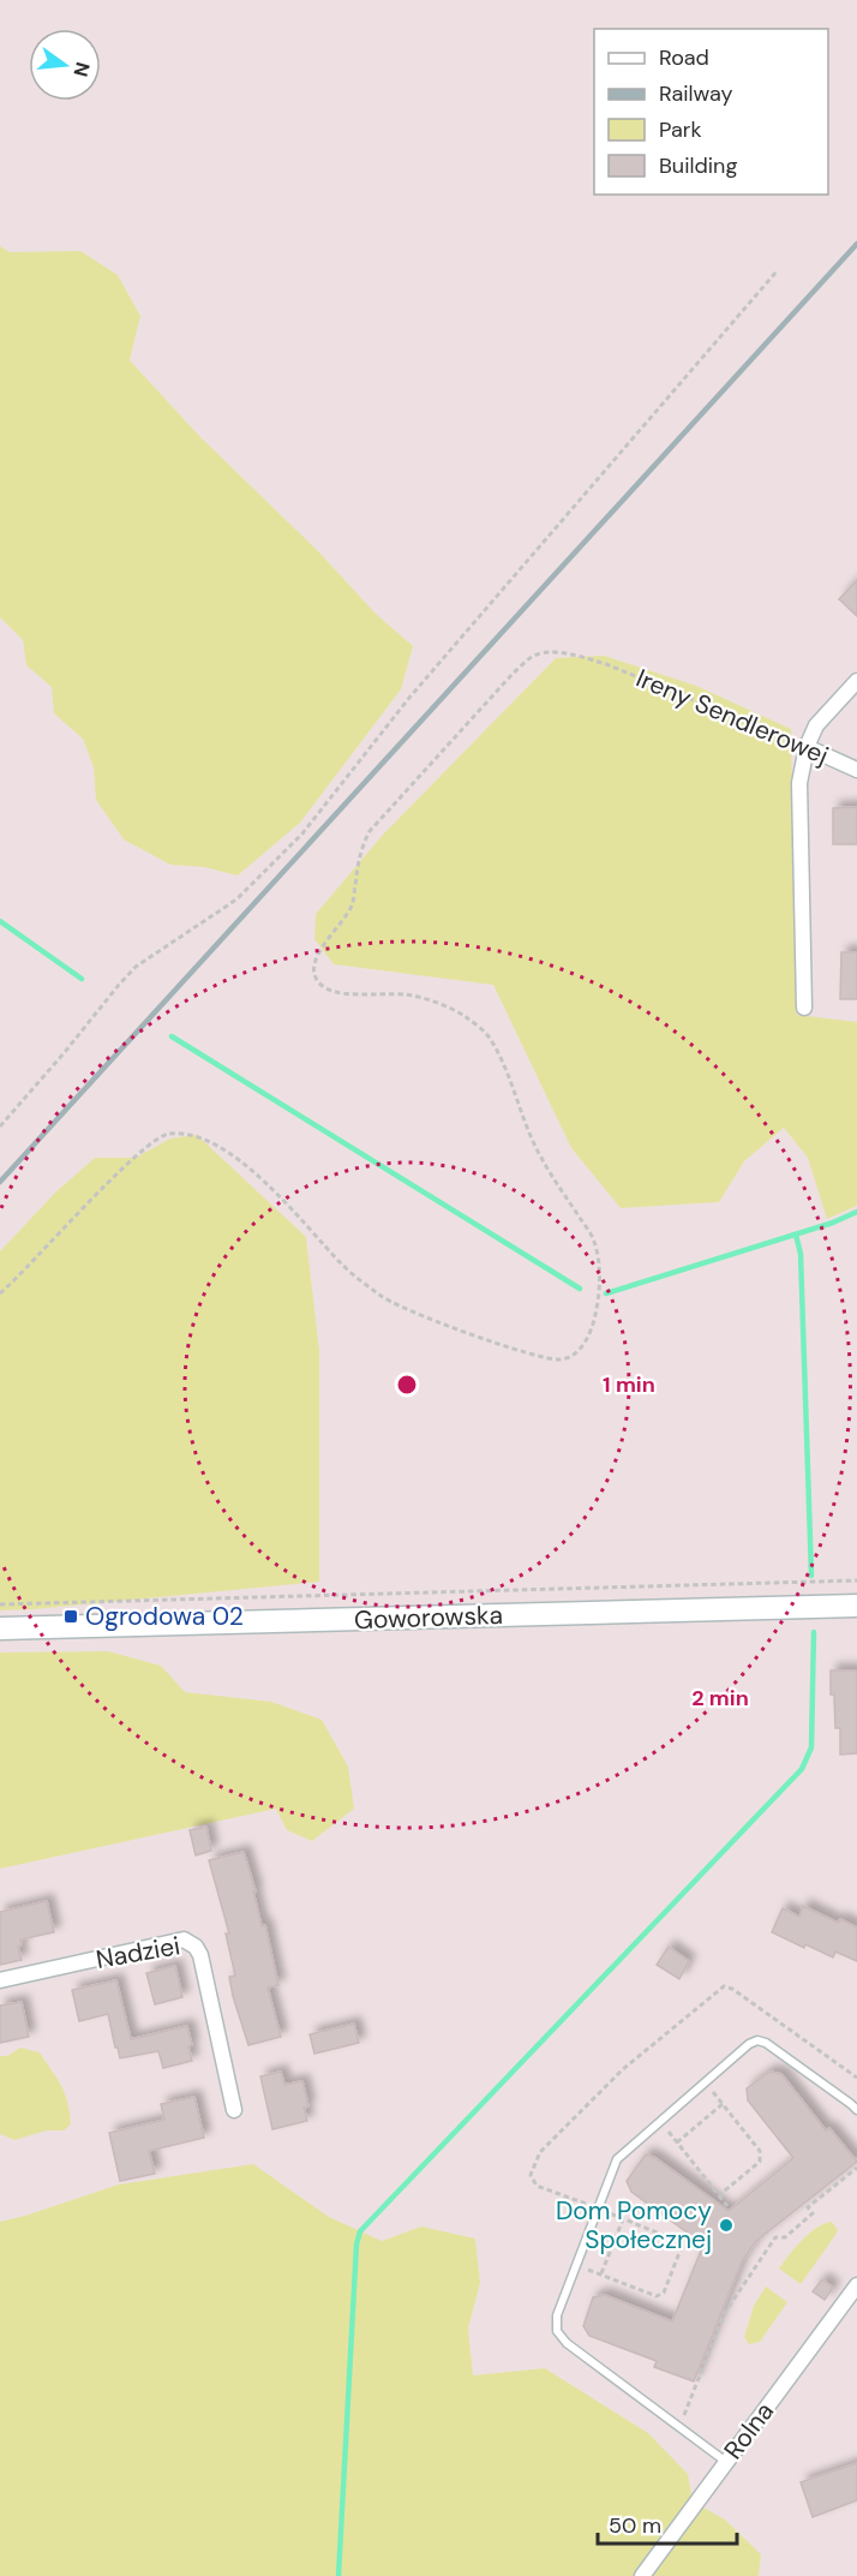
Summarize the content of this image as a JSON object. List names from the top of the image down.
{
  "streets": {
    "main road": ["Goworowska"],
    "street": ["Ireny Sendlerowej", "Nadziei", "Rolna"]
  },
  "places": {
    "transit": ["Ogrodowa 02"],
    "other": ["Dom Pomocy Społecznej"]
  },
  "legend": [
    "Road",
    "Railway",
    "Park",
    "Building"
  ],
  "scale_bar": "50 m",
  "north": "right",
  "rings": ["1 min", "2 min"]
}
